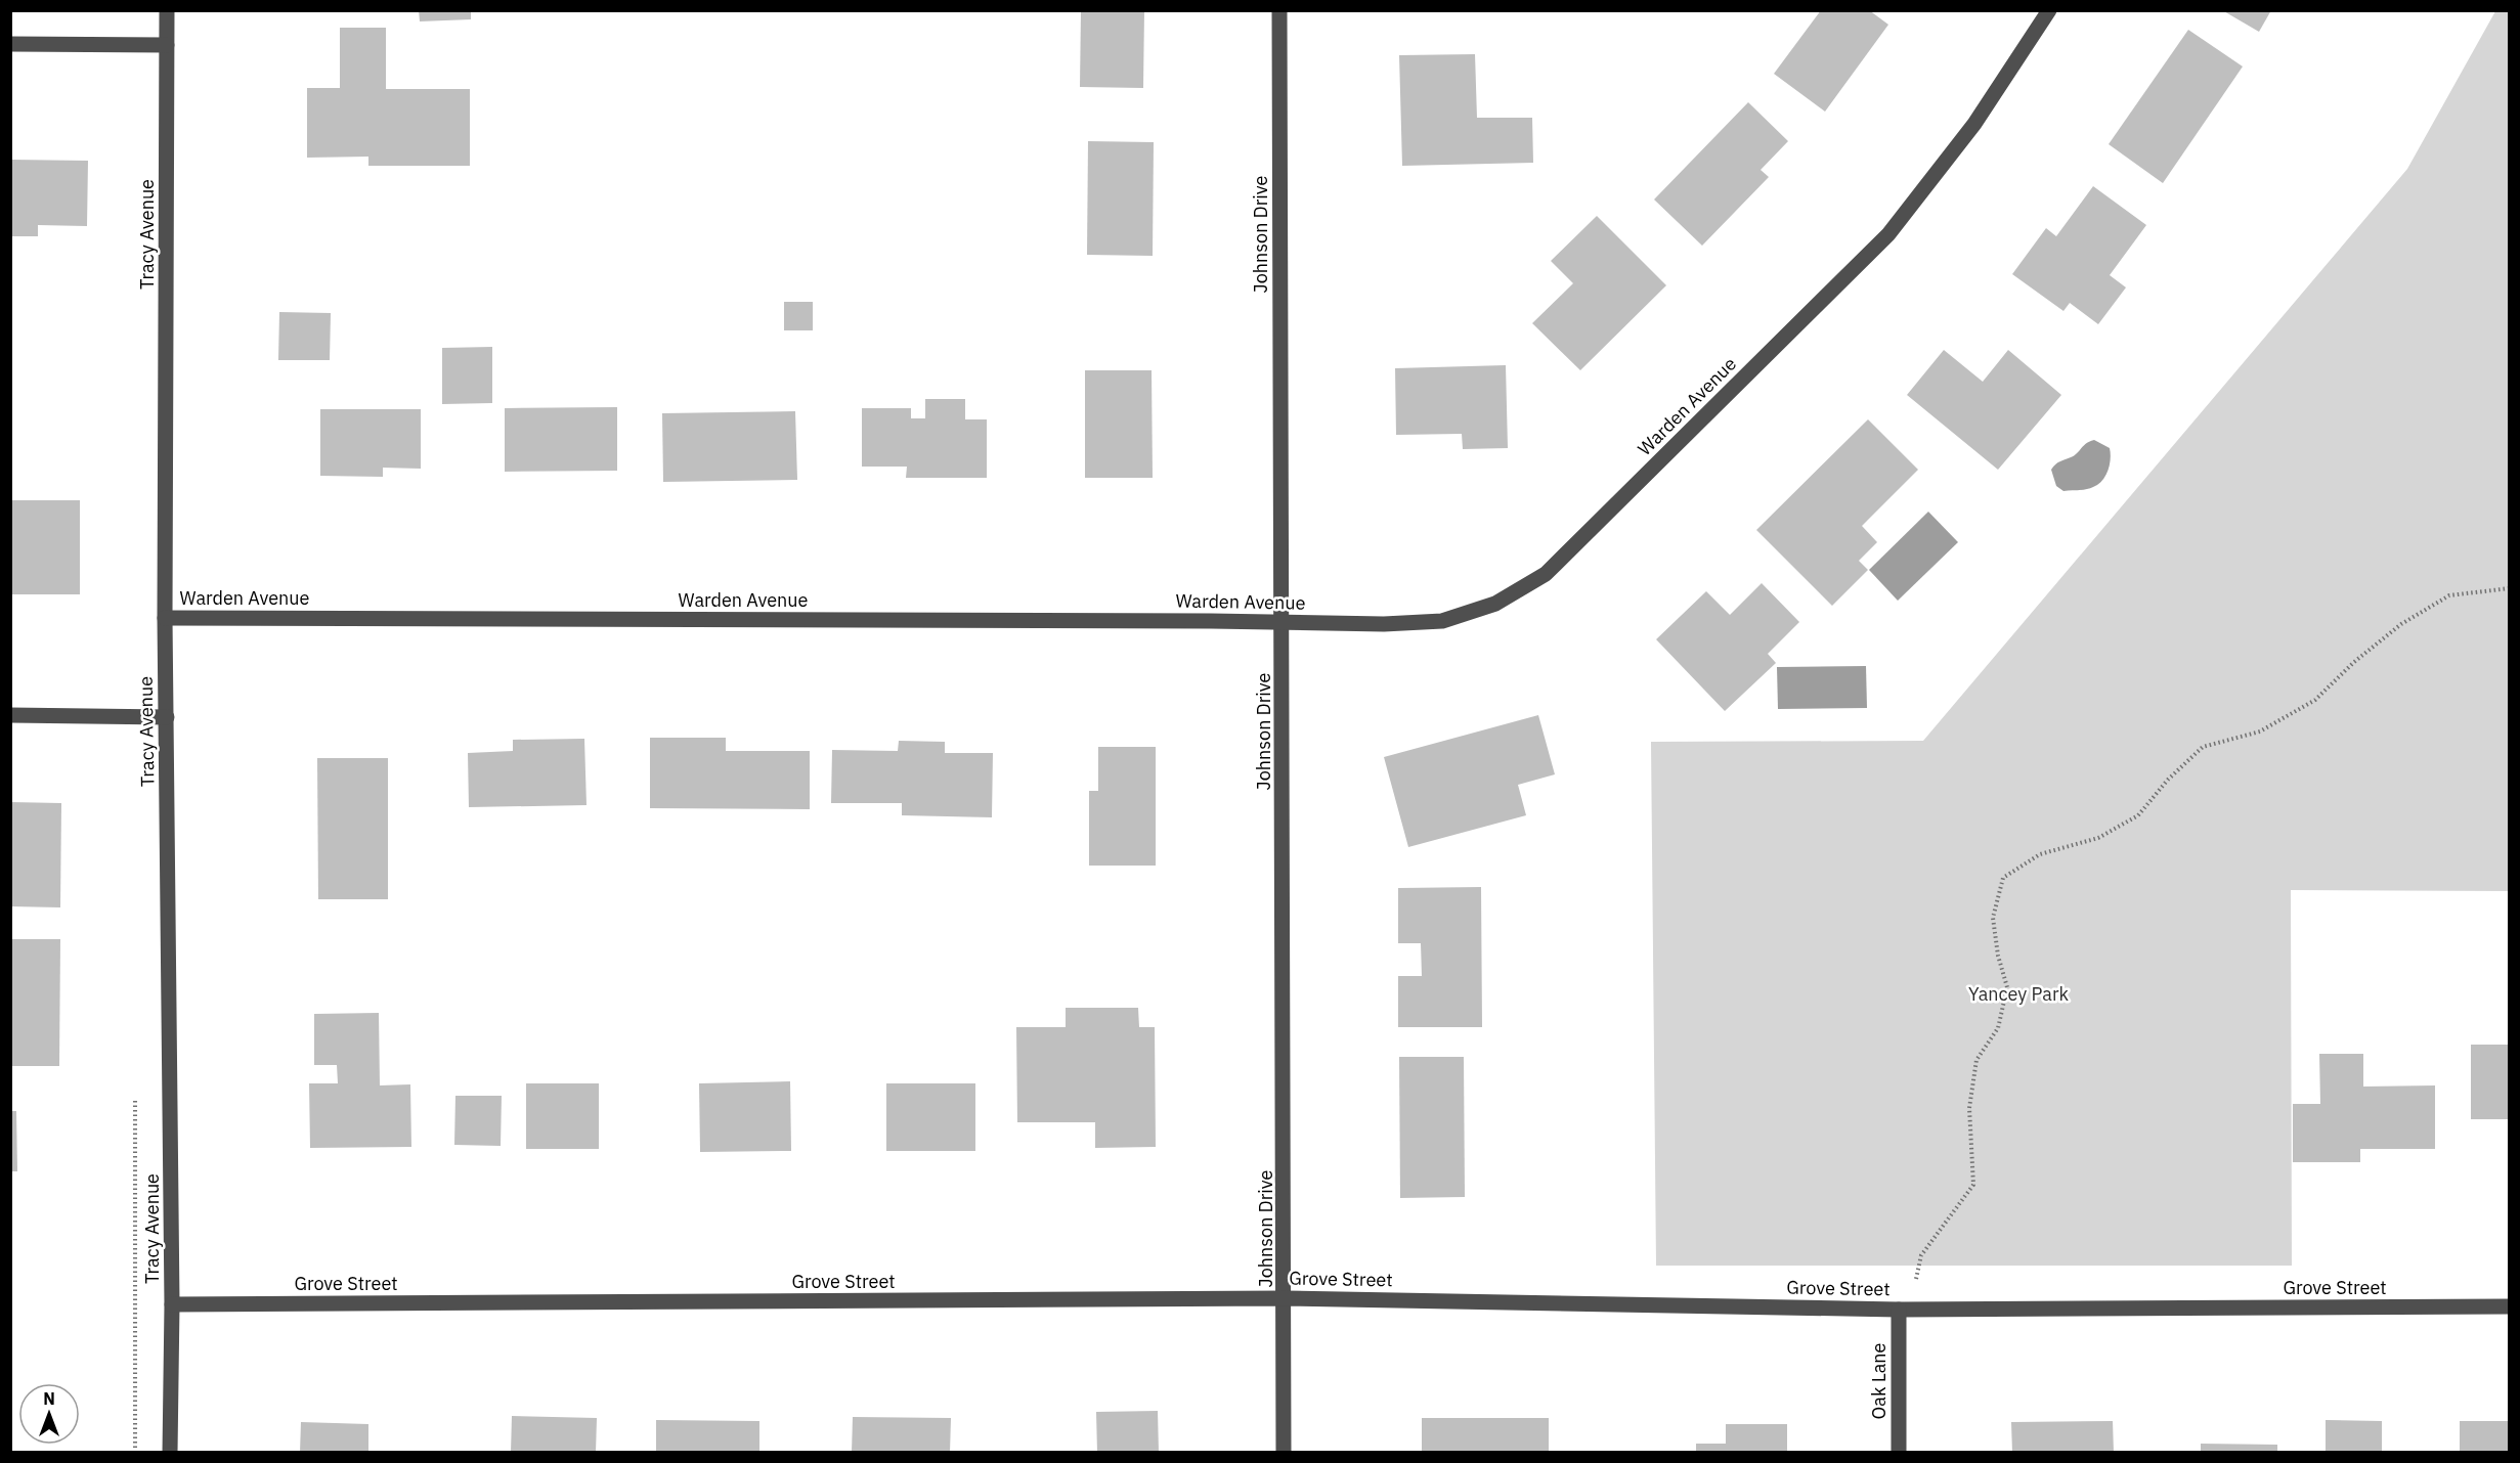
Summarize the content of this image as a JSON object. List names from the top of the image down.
{
  "streets": {
    "street": [
      "Tracy Avenue",
      "Johnson Drive",
      "Warden Avenue",
      "Grove Street",
      "Oak Lane"
    ]
  },
  "crossings": [
    ["Tracy Avenue", "Warden Avenue"],
    ["Tracy Avenue", "Grove Street"],
    ["Johnson Drive", "Warden Avenue"],
    ["Johnson Drive", "Grove Street"],
    ["Grove Street", "Oak Lane"]
  ],
  "parks": ["Yancey Park"],
  "north": "top"
}
